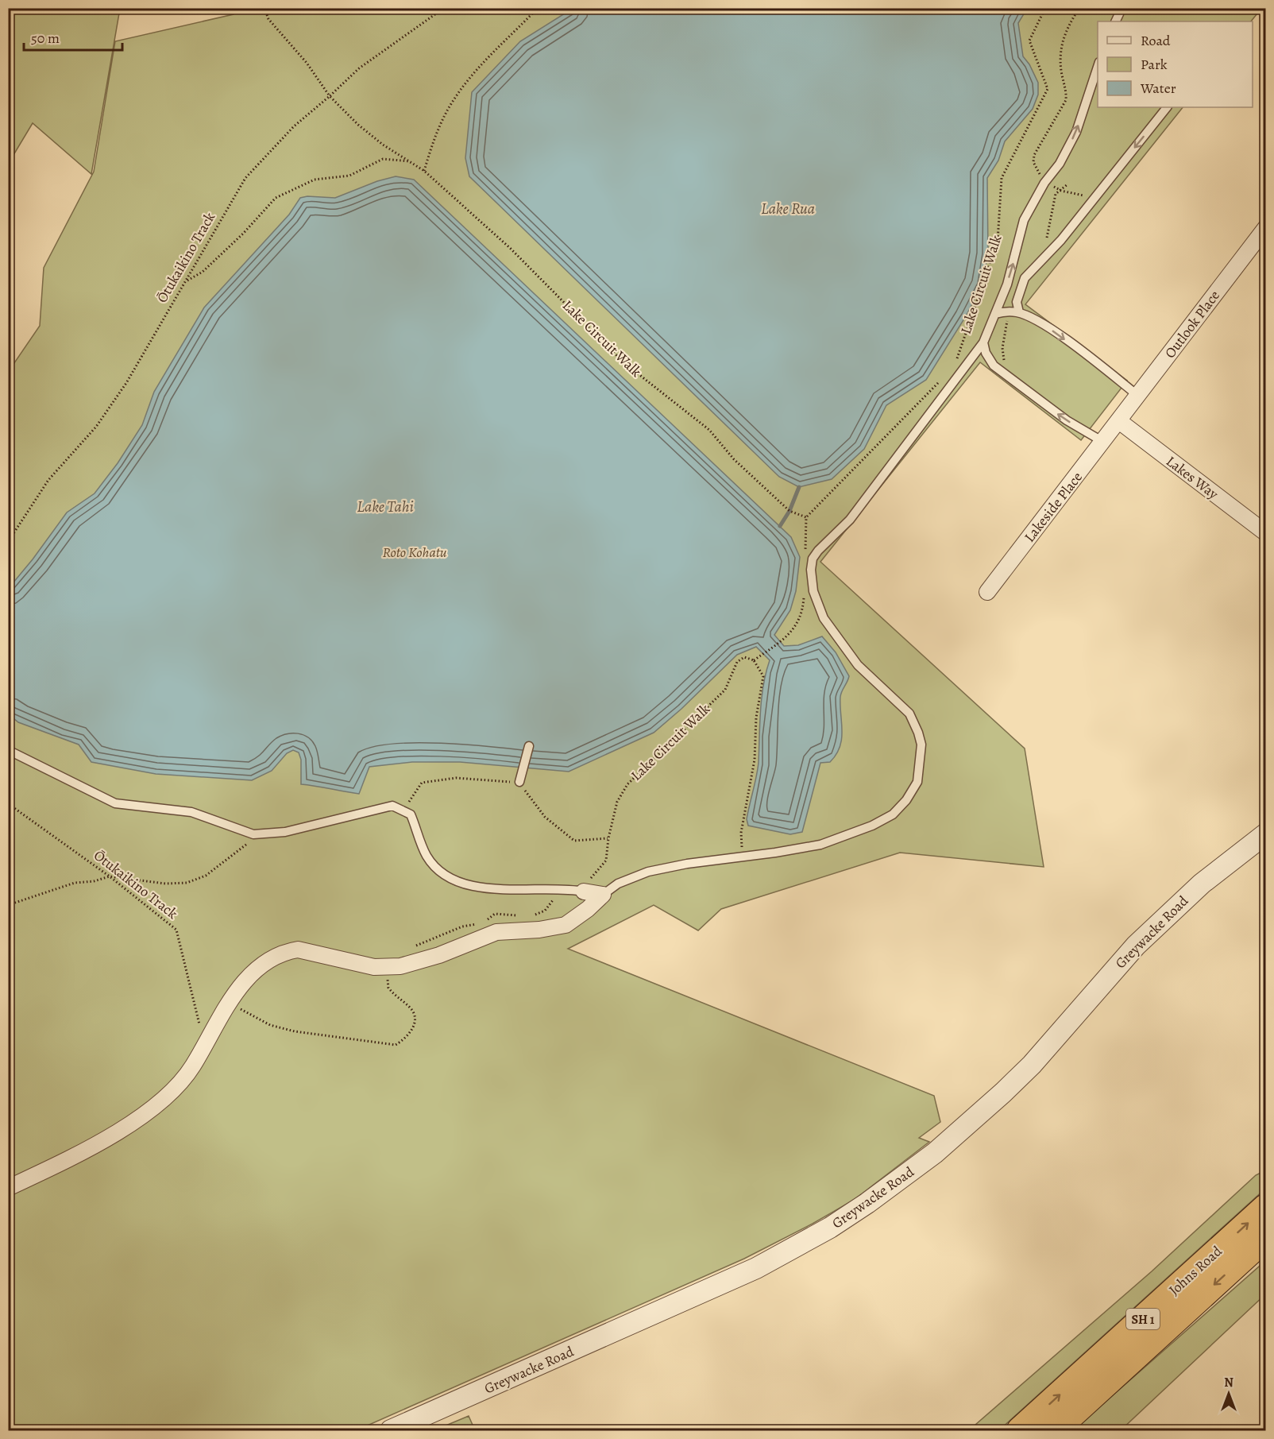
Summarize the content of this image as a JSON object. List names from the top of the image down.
{
  "streets": {
    "highway": ["Johns Road", "SH 1"],
    "street": [
      "Outlook Place",
      "Lakes Way",
      "Lakeside Place",
      "Greywacke Road"
    ],
    "path": ["Ōtukaikino Track", "Lake Circuit Walk"]
  },
  "crossings": [
    ["Outlook Place", "Lakes Way"],
    ["Outlook Place", "Lakeside Place"],
    ["Lakes Way", "Lakeside Place"]
  ],
  "water": ["Lake Rua", "Lake Tahi"],
  "parks": ["Roto Kohatu"],
  "legend": ["Road", "Park", "Water"],
  "scale_bar": "50 m",
  "north": "top"
}
